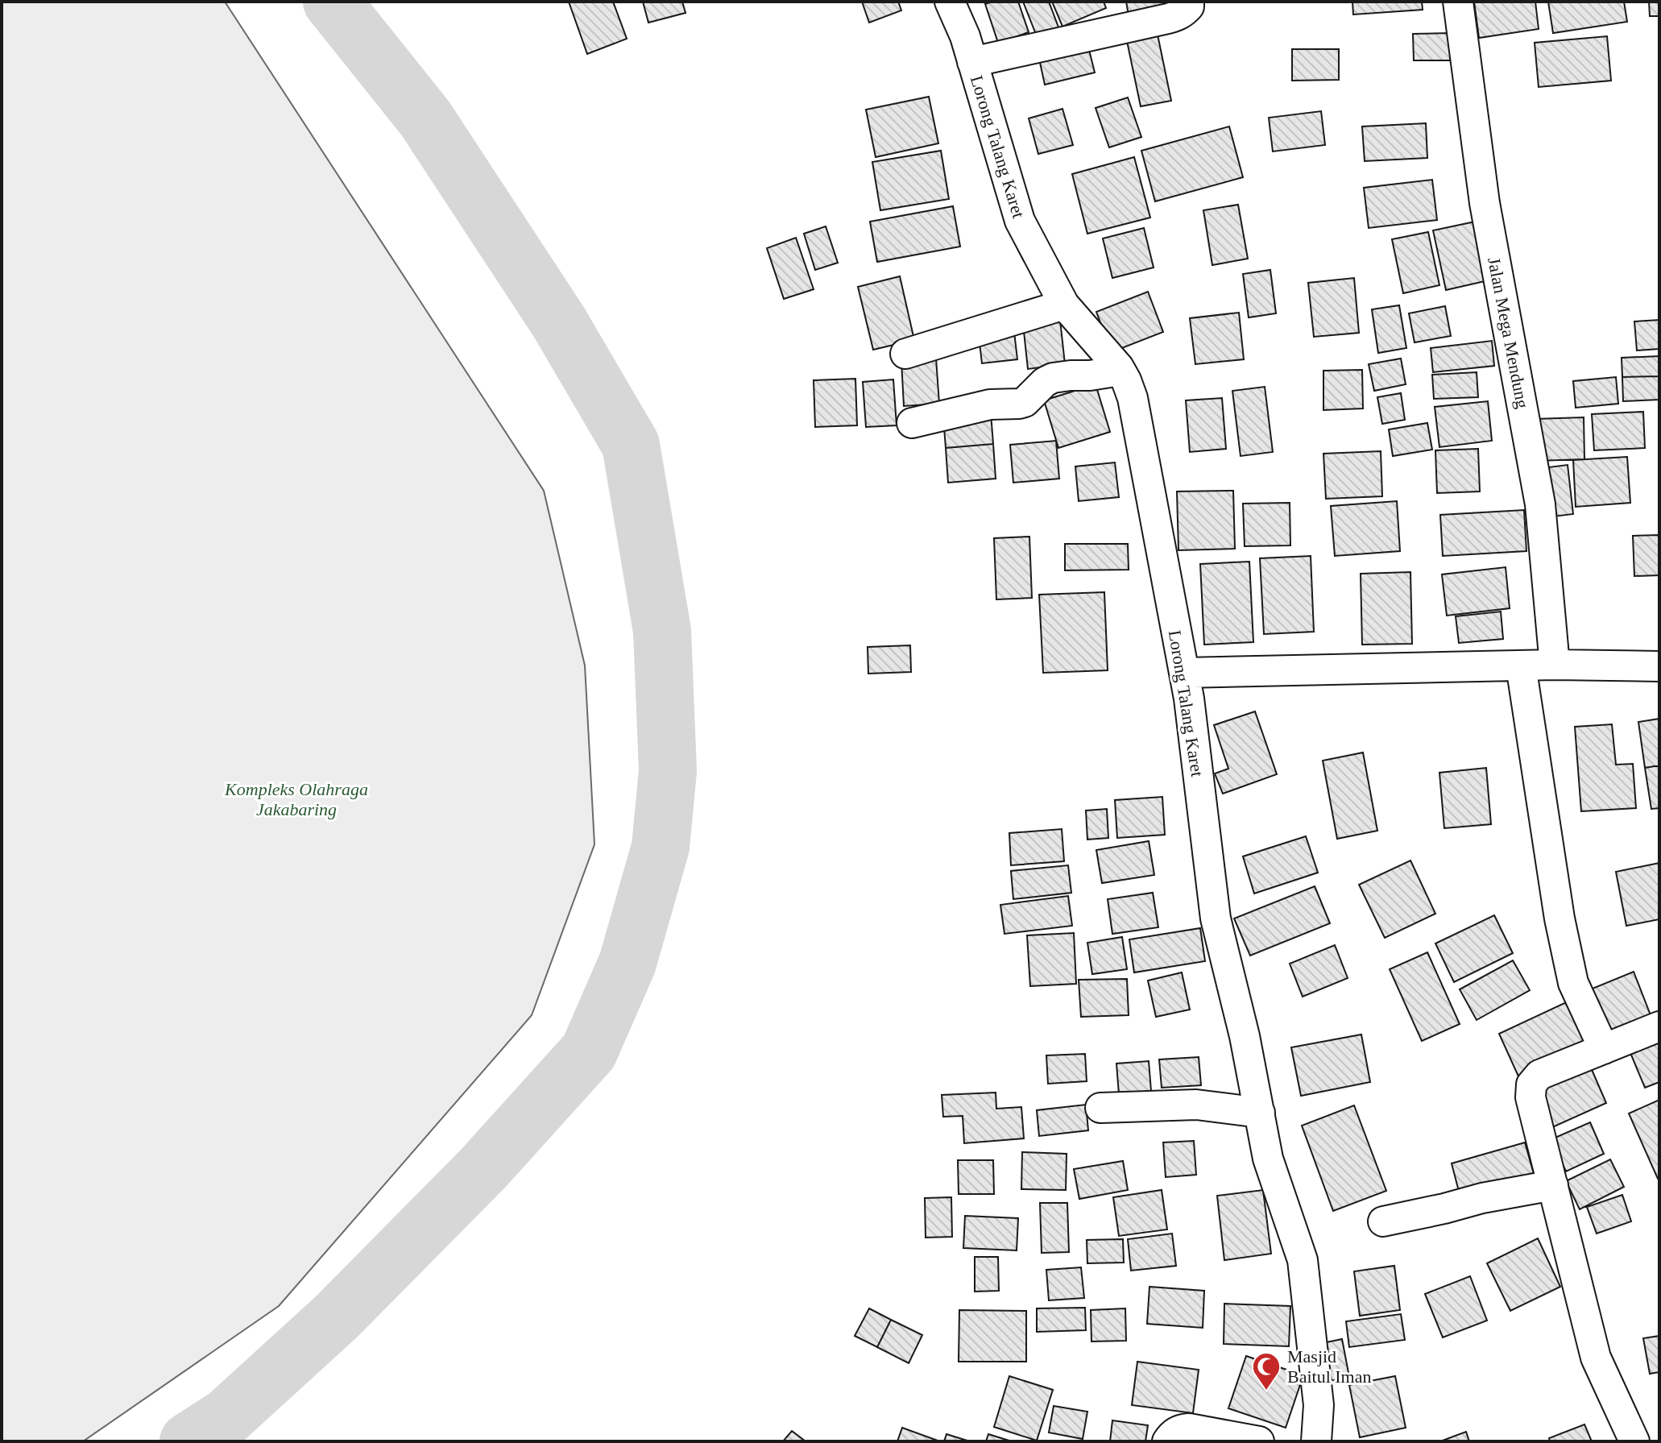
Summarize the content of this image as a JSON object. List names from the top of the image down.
{
  "streets": {
    "street": ["Lorong Talang Karet", "Jalan Mega Mendung"]
  },
  "parks": ["Kompleks Olahraga Jakabaring"],
  "places": {
    "mosque": ["Masjid Baitul Iman"]
  }
}
